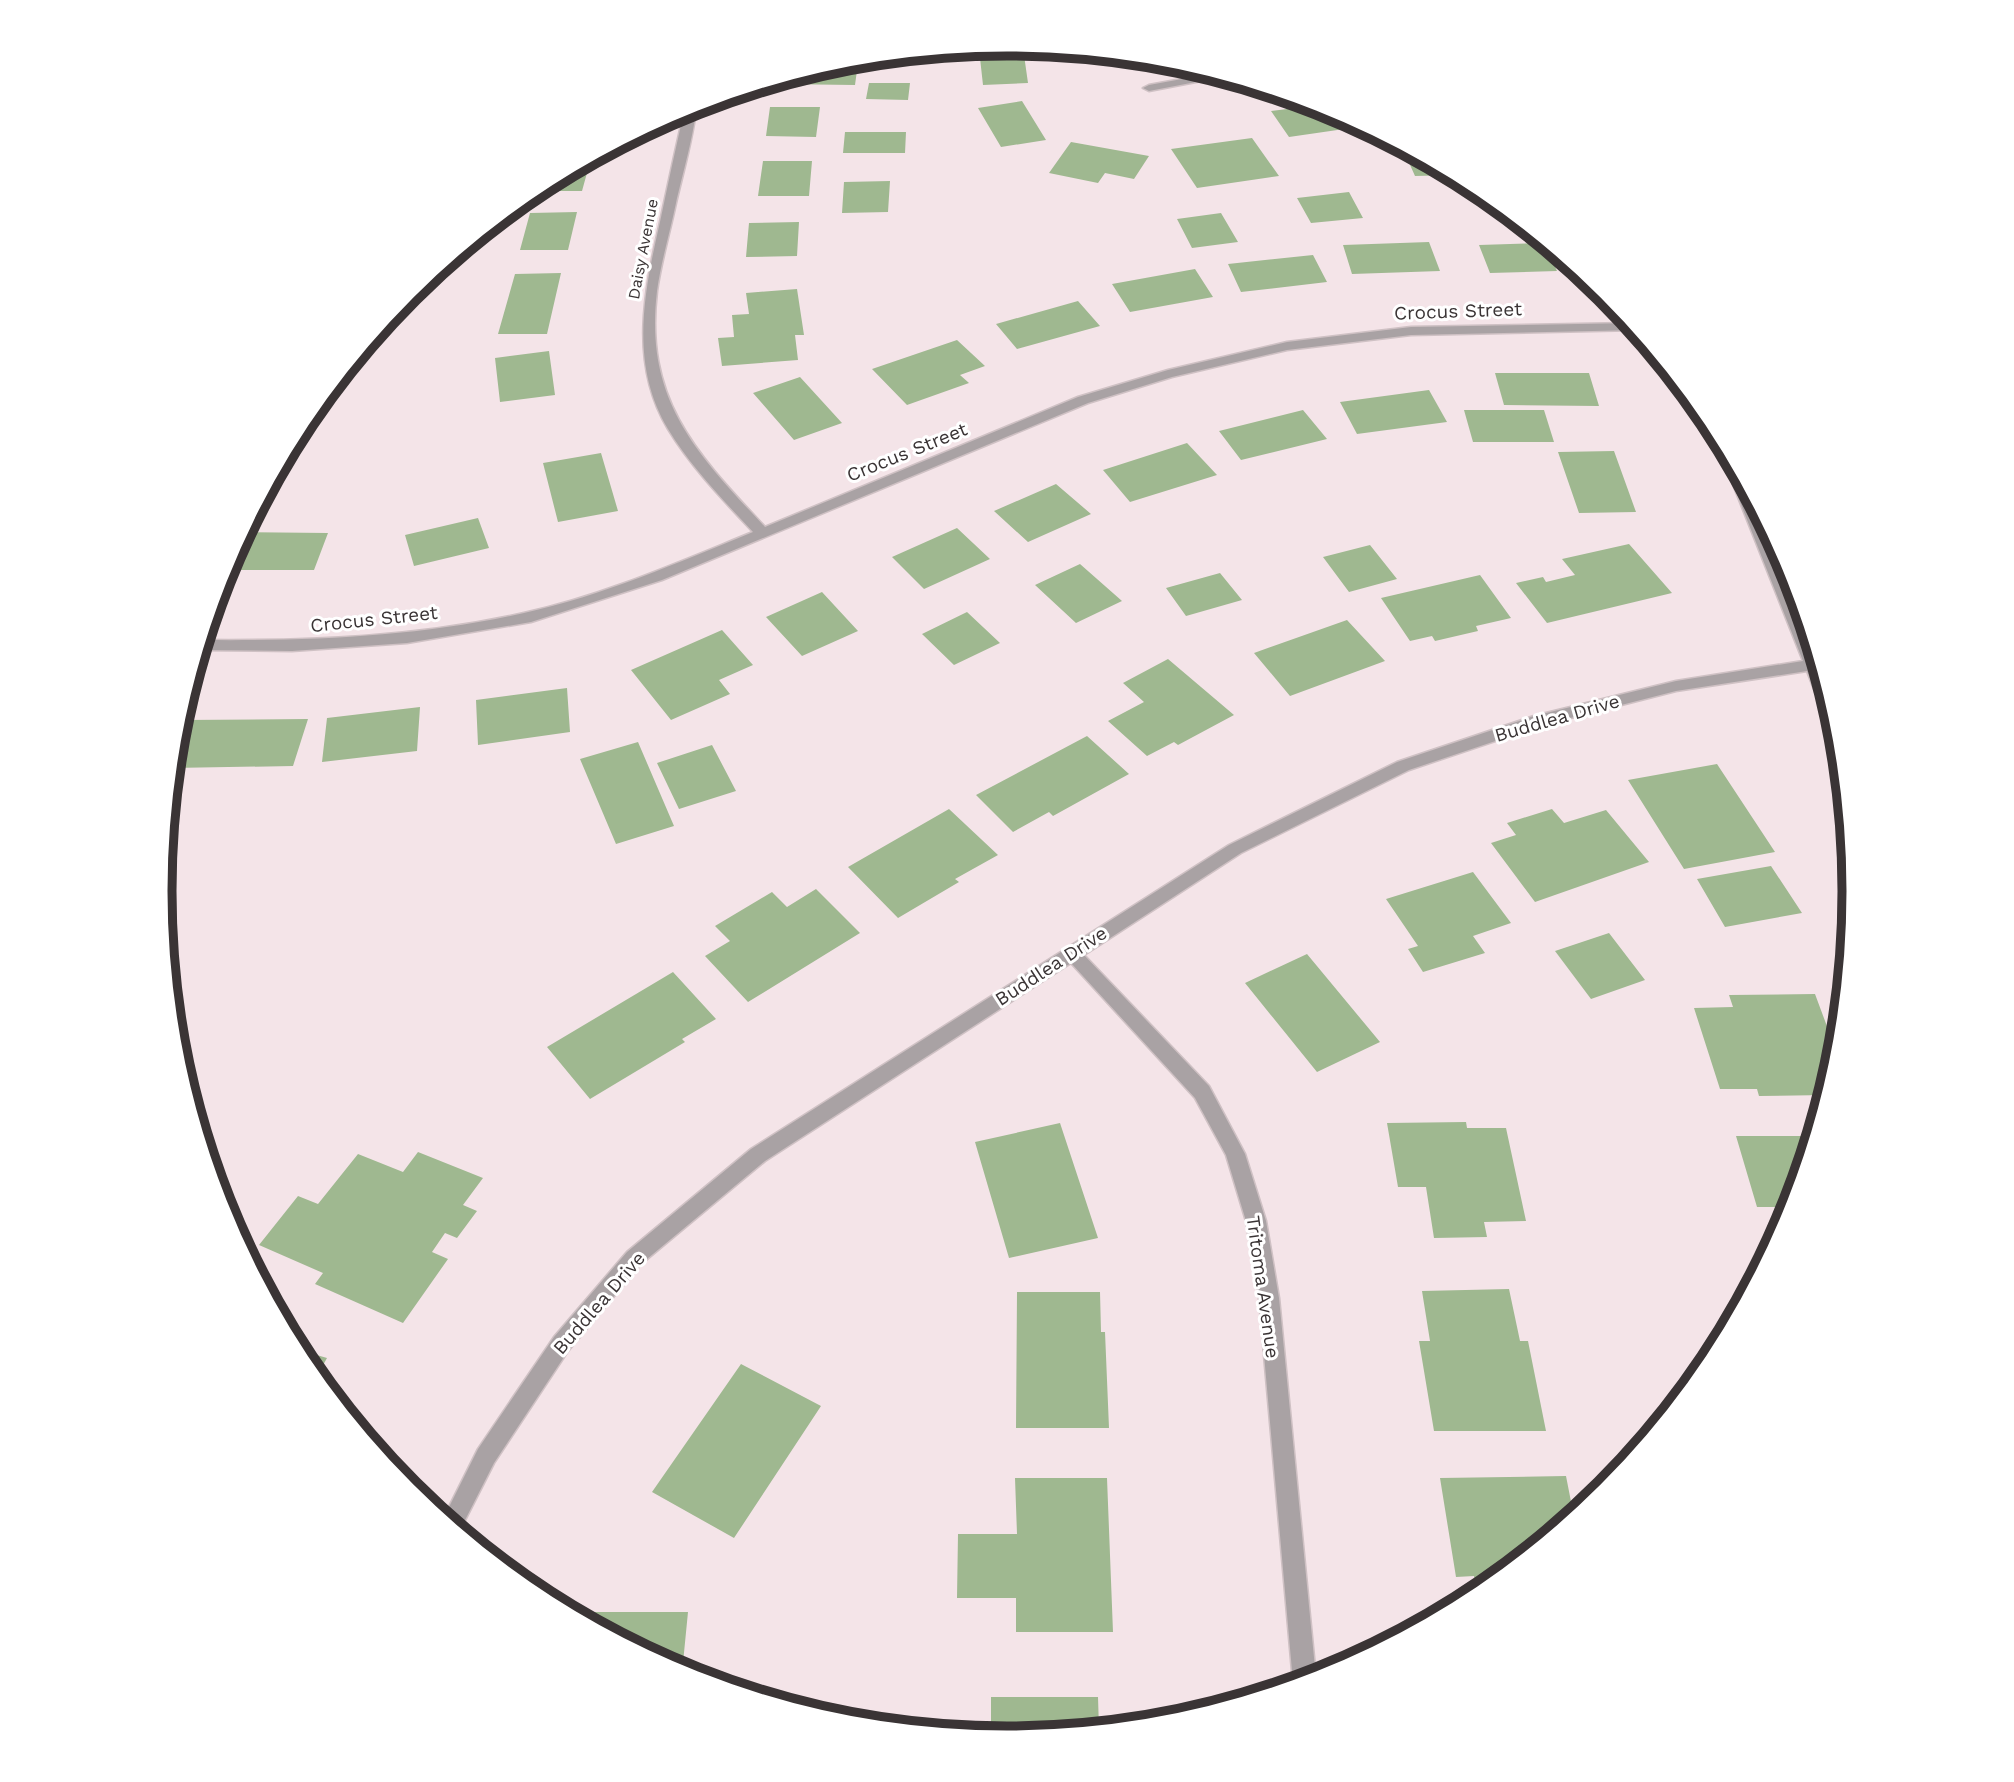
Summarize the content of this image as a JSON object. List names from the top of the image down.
{
  "streets": {
    "street": [
      "Daisy Avenue",
      "Crocus Street",
      "Buddlea Drive",
      "Tritoma Avenue"
    ]
  },
  "crossings": [
    ["Daisy Avenue", "Crocus Street"],
    ["Buddlea Drive", "Tritoma Avenue"]
  ]
}
